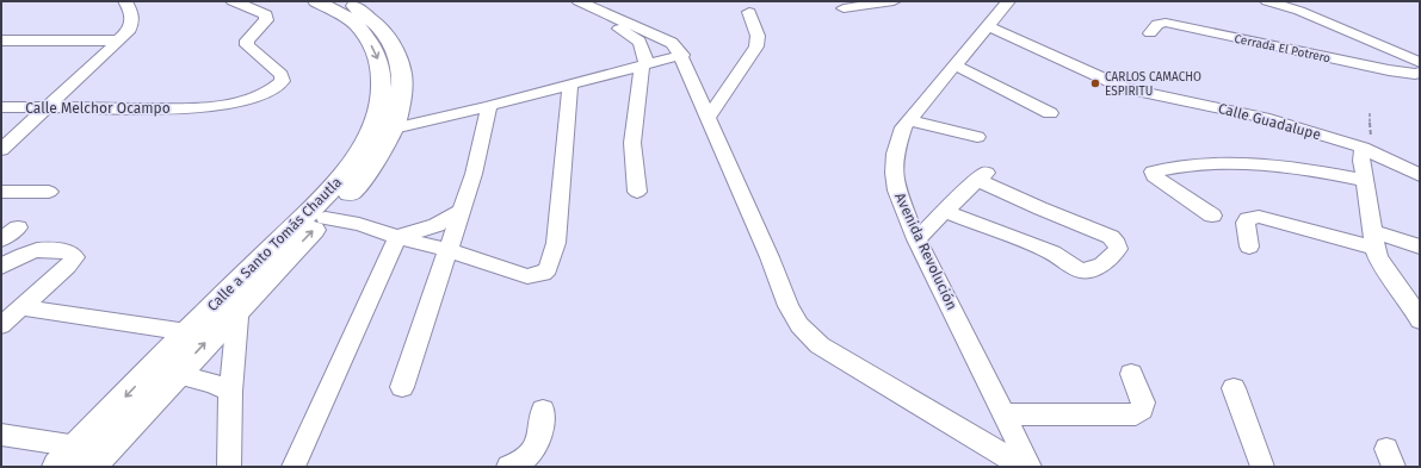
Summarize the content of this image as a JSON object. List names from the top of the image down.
{
  "streets": {
    "main road": ["Calle a Santo Tomás Chautla"],
    "street": [
      "Cerrada El Potrero",
      "Calle Melchor Ocampo",
      "Calle Guadalupe",
      "Avenida Revolución"
    ]
  },
  "crossings": [
    ["Calle Guadalupe", "Avenida Revolución"]
  ],
  "places": ["CARLOS CAMACHO ESPIRITU"]
}
